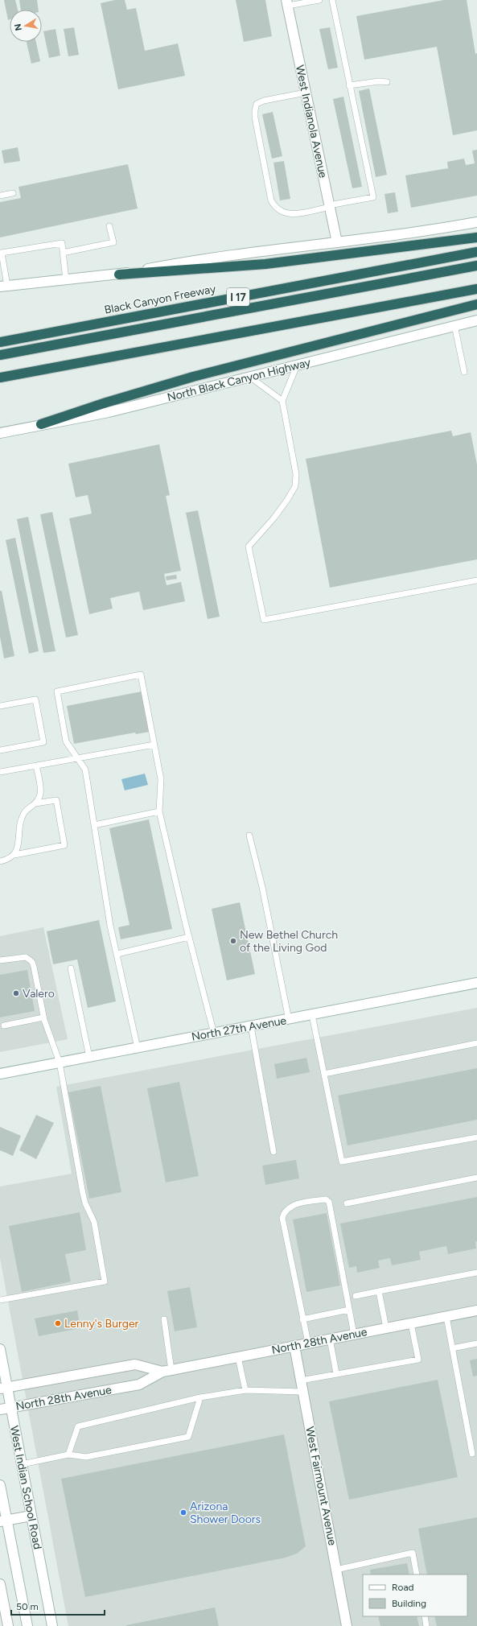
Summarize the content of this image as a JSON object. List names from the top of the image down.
{
  "streets": {
    "highway": ["I 17", "Black Canyon Freeway"],
    "main road": [
      "West Indianola Avenue",
      "North Black Canyon Highway",
      "North 27th Avenue",
      "North 28th Avenue",
      "West Fairmount Avenue",
      "West Indian School Road"
    ]
  },
  "crossings": [
    ["North 28th Avenue", "West Fairmount Avenue"],
    ["North 28th Avenue", "West Indian School Road"]
  ],
  "places": [
    "New Bethel Church of the Living God",
    "Valero",
    "Lenny's Burger",
    "Arizona Shower Doors"
  ],
  "legend": ["Road", "Building"],
  "scale_bar": "50 m",
  "north": "left"
}
